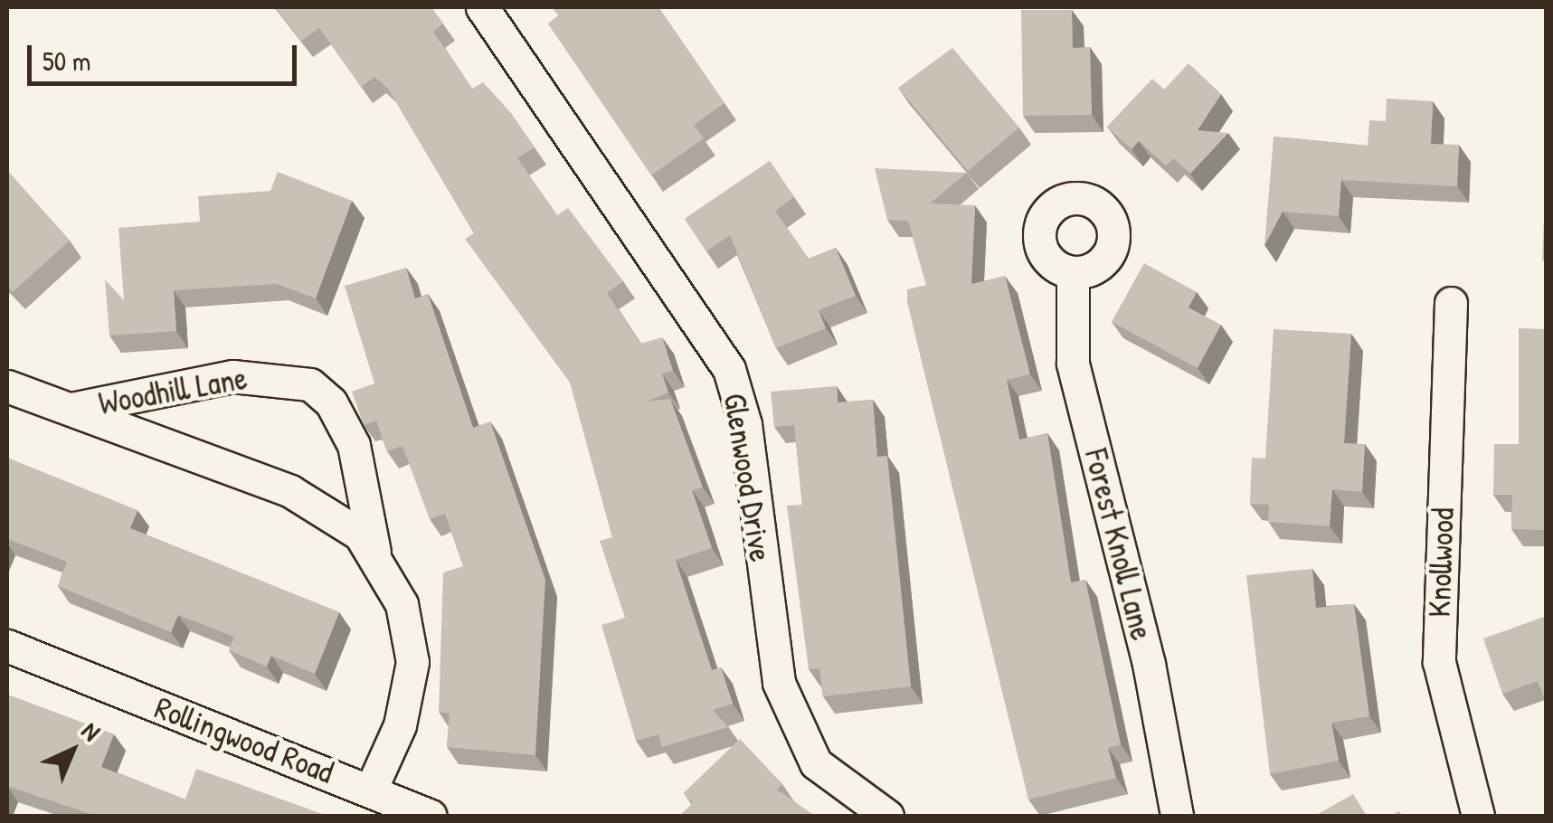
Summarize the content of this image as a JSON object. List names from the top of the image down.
{
  "streets": {
    "street": [
      "Woodhill Lane",
      "Glenwood Drive",
      "Forest Knoll Lane",
      "Knollwood",
      "Rollingwood Road"
    ]
  },
  "crossings": [
    ["Woodhill Lane", "Rollingwood Road"]
  ],
  "scale_bar": "50 m",
  "north": "top right"
}
